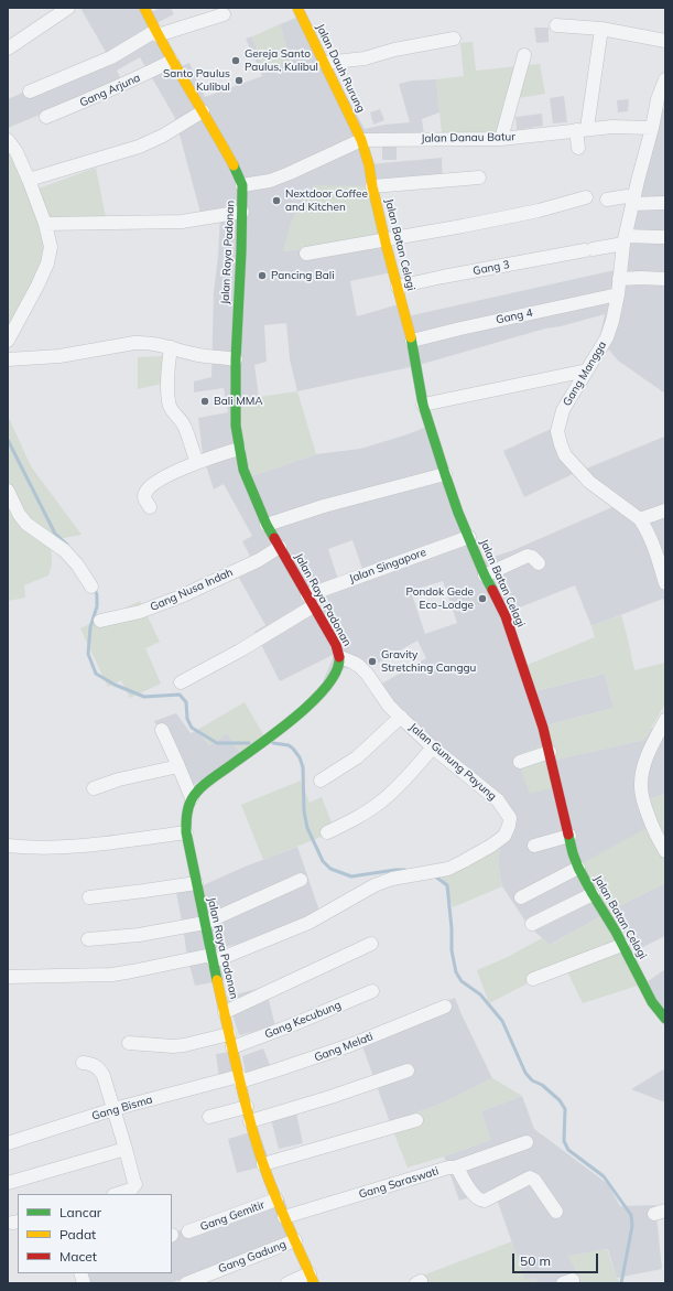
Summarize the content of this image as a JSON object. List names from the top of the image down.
{
  "streets": {
    "main road": ["Jalan Dauh Rurung", "Jalan Batan Celagi", "Jalan Raya Padonan"],
    "street": [
      "Gang Arjuna",
      "Jalan Danau Batur",
      "Gang 3",
      "Gang 4",
      "Gang Mangga",
      "Jalan Singapore",
      "Gang Nusa Indah",
      "Jalan Gunung Payung",
      "Gang Kecubung",
      "Gang Melati",
      "Gang Bisma",
      "Gang Saraswati",
      "Gang Gemitir",
      "Gang Gadung"
    ]
  },
  "crossings": [
    ["Jalan Dauh Rurung", "Jalan Danau Batur"],
    ["Jalan Dauh Rurung", "Jalan Batan Celagi"],
    ["Gang Arjuna", "Jalan Raya Padonan"],
    ["Jalan Danau Batur", "Jalan Batan Celagi"],
    ["Jalan Danau Batur", "Jalan Raya Padonan"],
    ["Jalan Danau Batur", "Gang Mangga"],
    ["Jalan Batan Celagi", "Gang 3"],
    ["Jalan Batan Celagi", "Gang 4"],
    ["Jalan Batan Celagi", "Jalan Singapore"],
    ["Jalan Raya Padonan", "Jalan Singapore"],
    ["Jalan Raya Padonan", "Gang Nusa Indah"],
    ["Jalan Raya Padonan", "Jalan Gunung Payung"],
    ["Jalan Raya Padonan", "Gang Kecubung"],
    ["Jalan Raya Padonan", "Gang Melati"],
    ["Jalan Raya Padonan", "Gang Bisma"],
    ["Jalan Raya Padonan", "Gang Saraswati"],
    ["Jalan Raya Padonan", "Gang Gemitir"],
    ["Jalan Raya Padonan", "Gang Gadung"],
    ["Gang 3", "Gang Mangga"],
    ["Gang 4", "Gang Mangga"],
    ["Gang Melati", "Gang Bisma"]
  ],
  "places": [
    "Gereja Santo Paulus, Kulibul",
    "Santo Paulus Kulibul",
    "Nextdoor Coffee and Kitchen",
    "Pancing Bali",
    "Bali MMA",
    "Pondok Gede Eco-Lodge",
    "Gravity Stretching Canggu"
  ],
  "legend": ["Lancar", "Padat", "Macet"],
  "scale_bar": "50 m"
}
